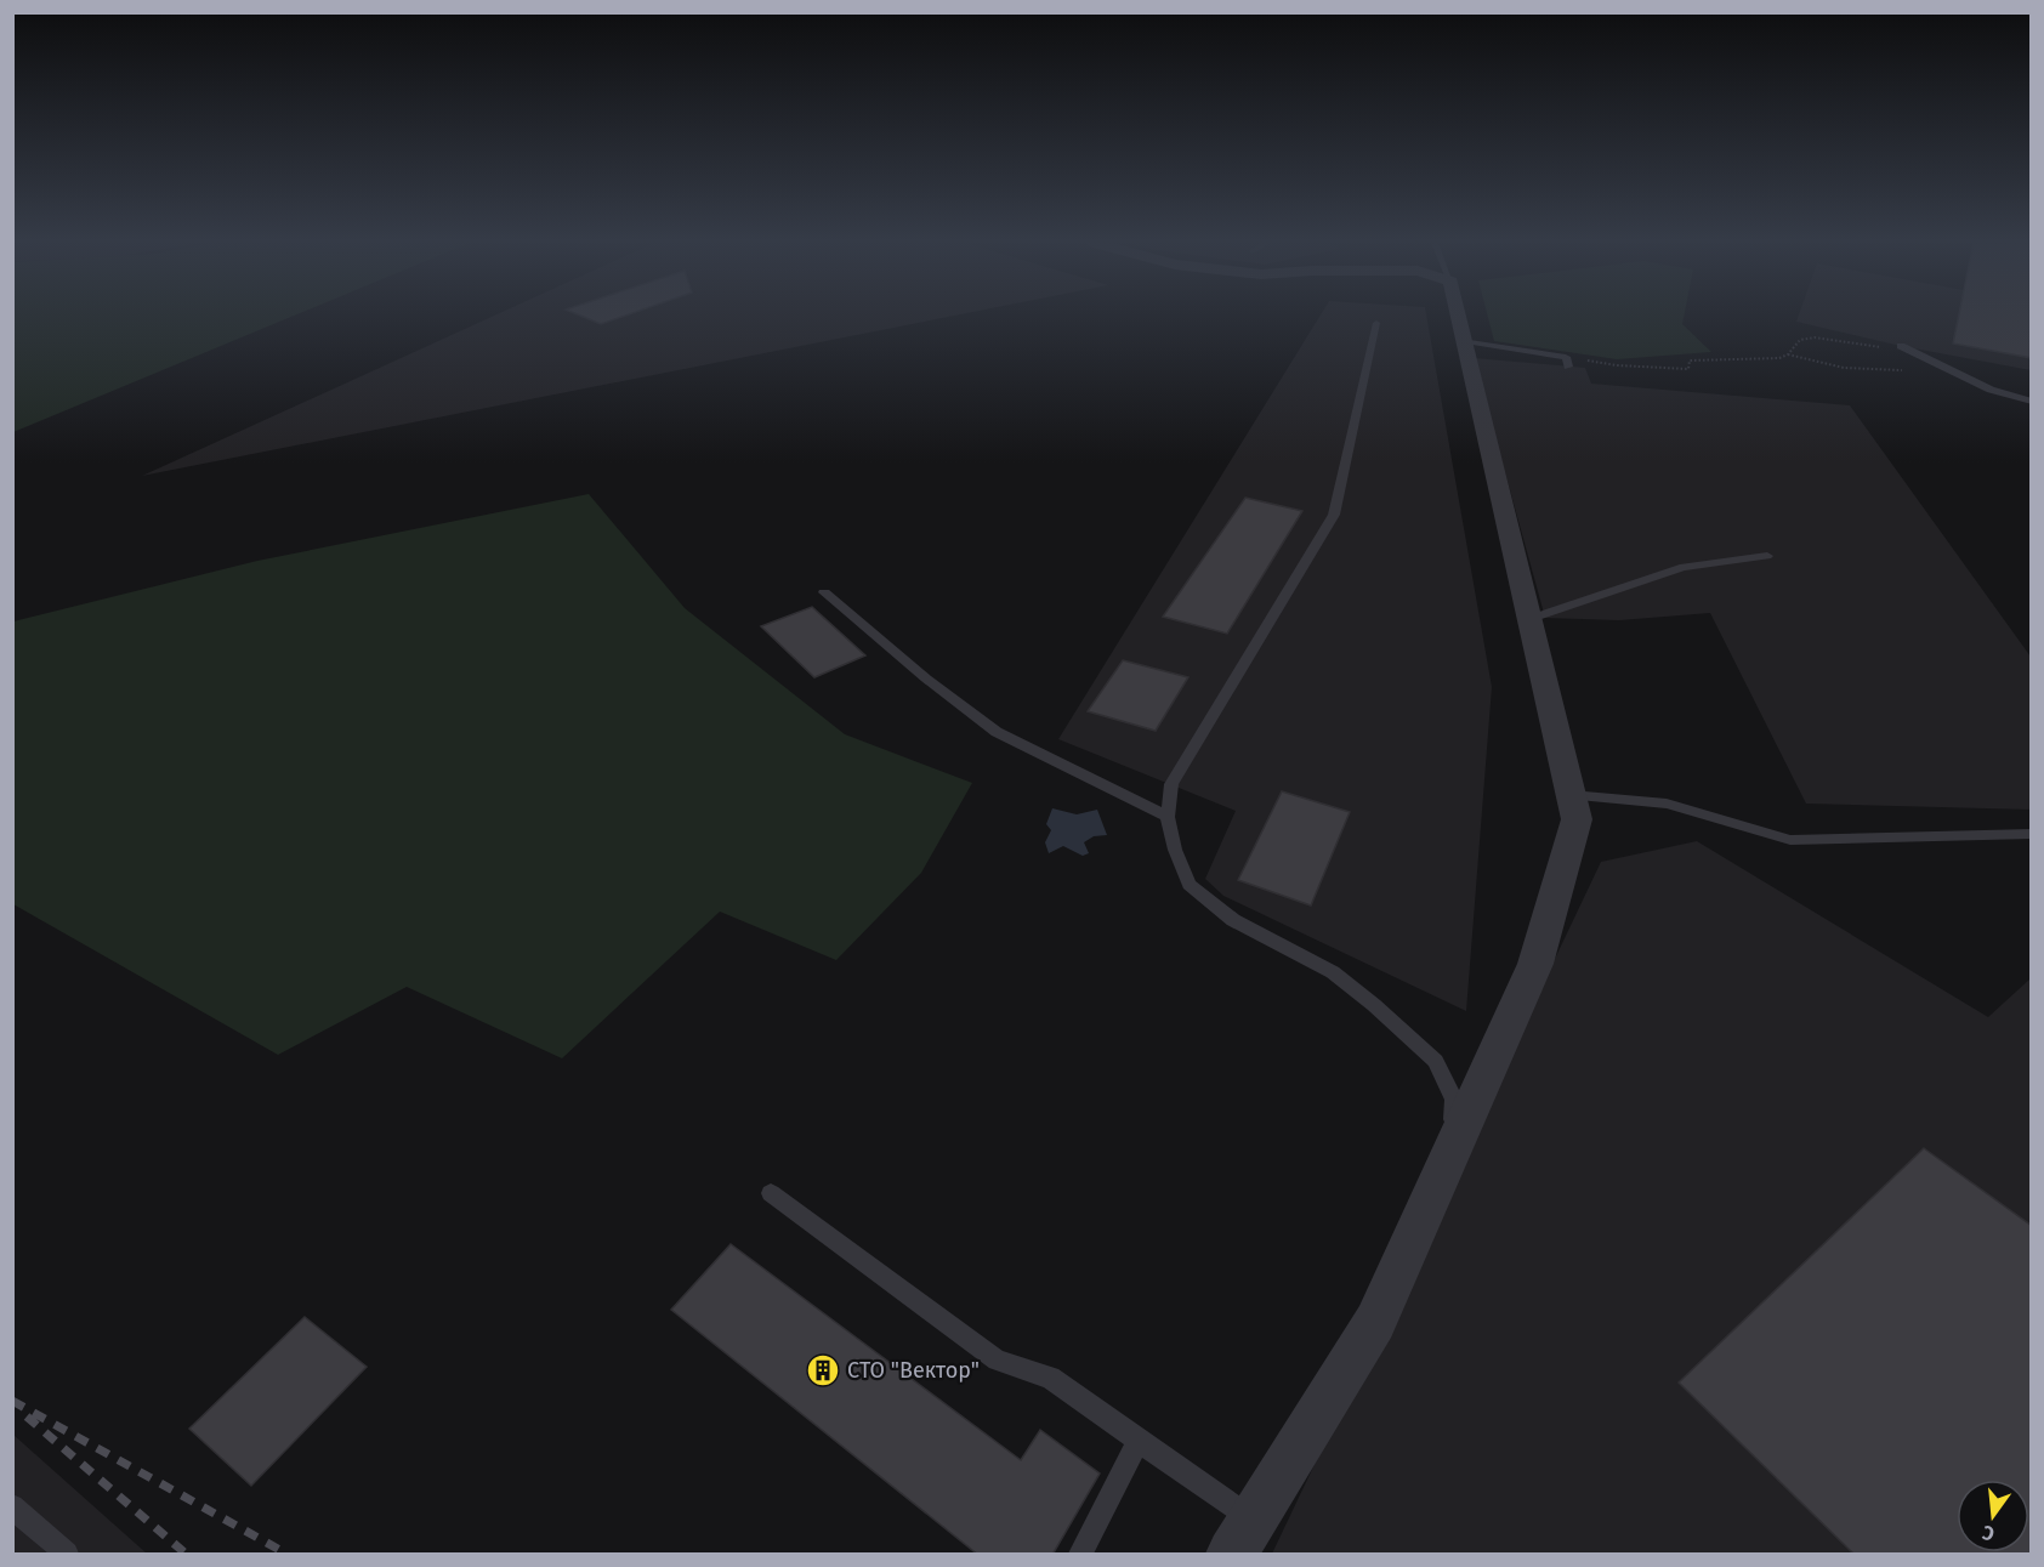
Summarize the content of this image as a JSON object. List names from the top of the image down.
{
  "places": {
    "building": ["СТО \"Вектор\""]
  },
  "north": "bottom"
}
